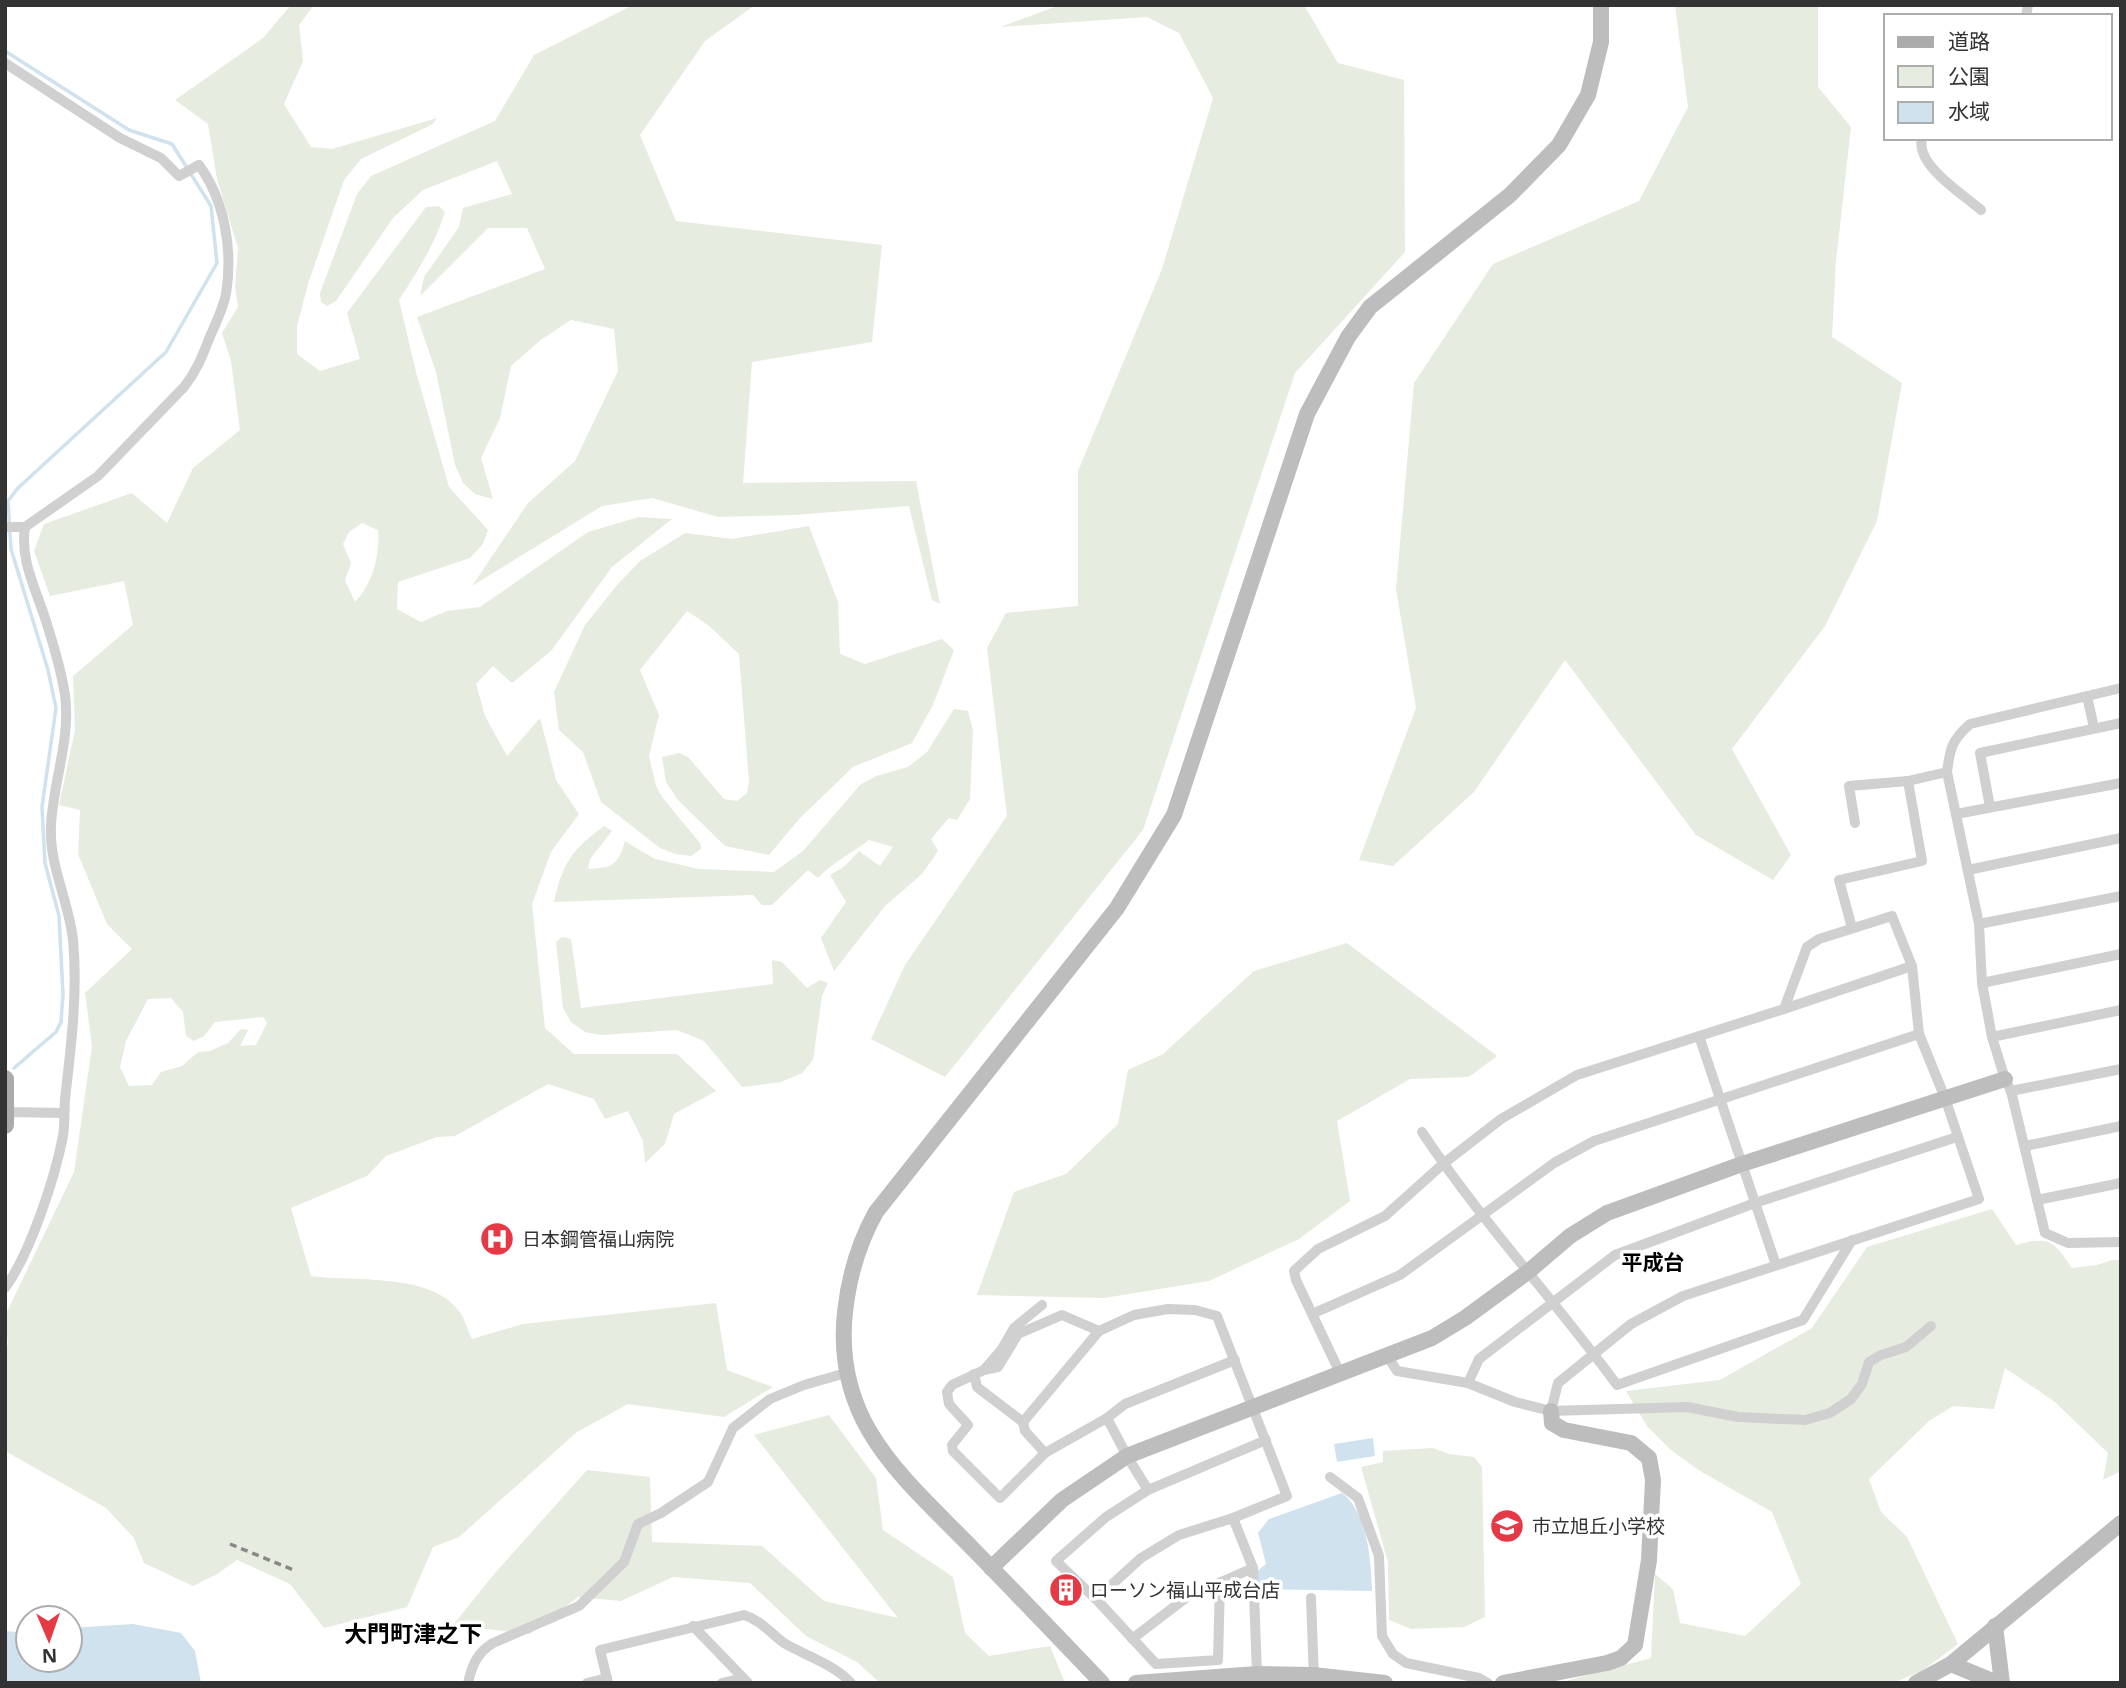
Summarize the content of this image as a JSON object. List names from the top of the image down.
{
  "districts": ["平成台", "大門町津之下"],
  "places": {
    "hospital": ["日本鋼管福山病院"],
    "school or university": ["市立旭丘小学校"],
    "building": ["ローソン福山平成台店"]
  },
  "legend": ["道路", "公園", "水域"],
  "north": "bottom"
}
